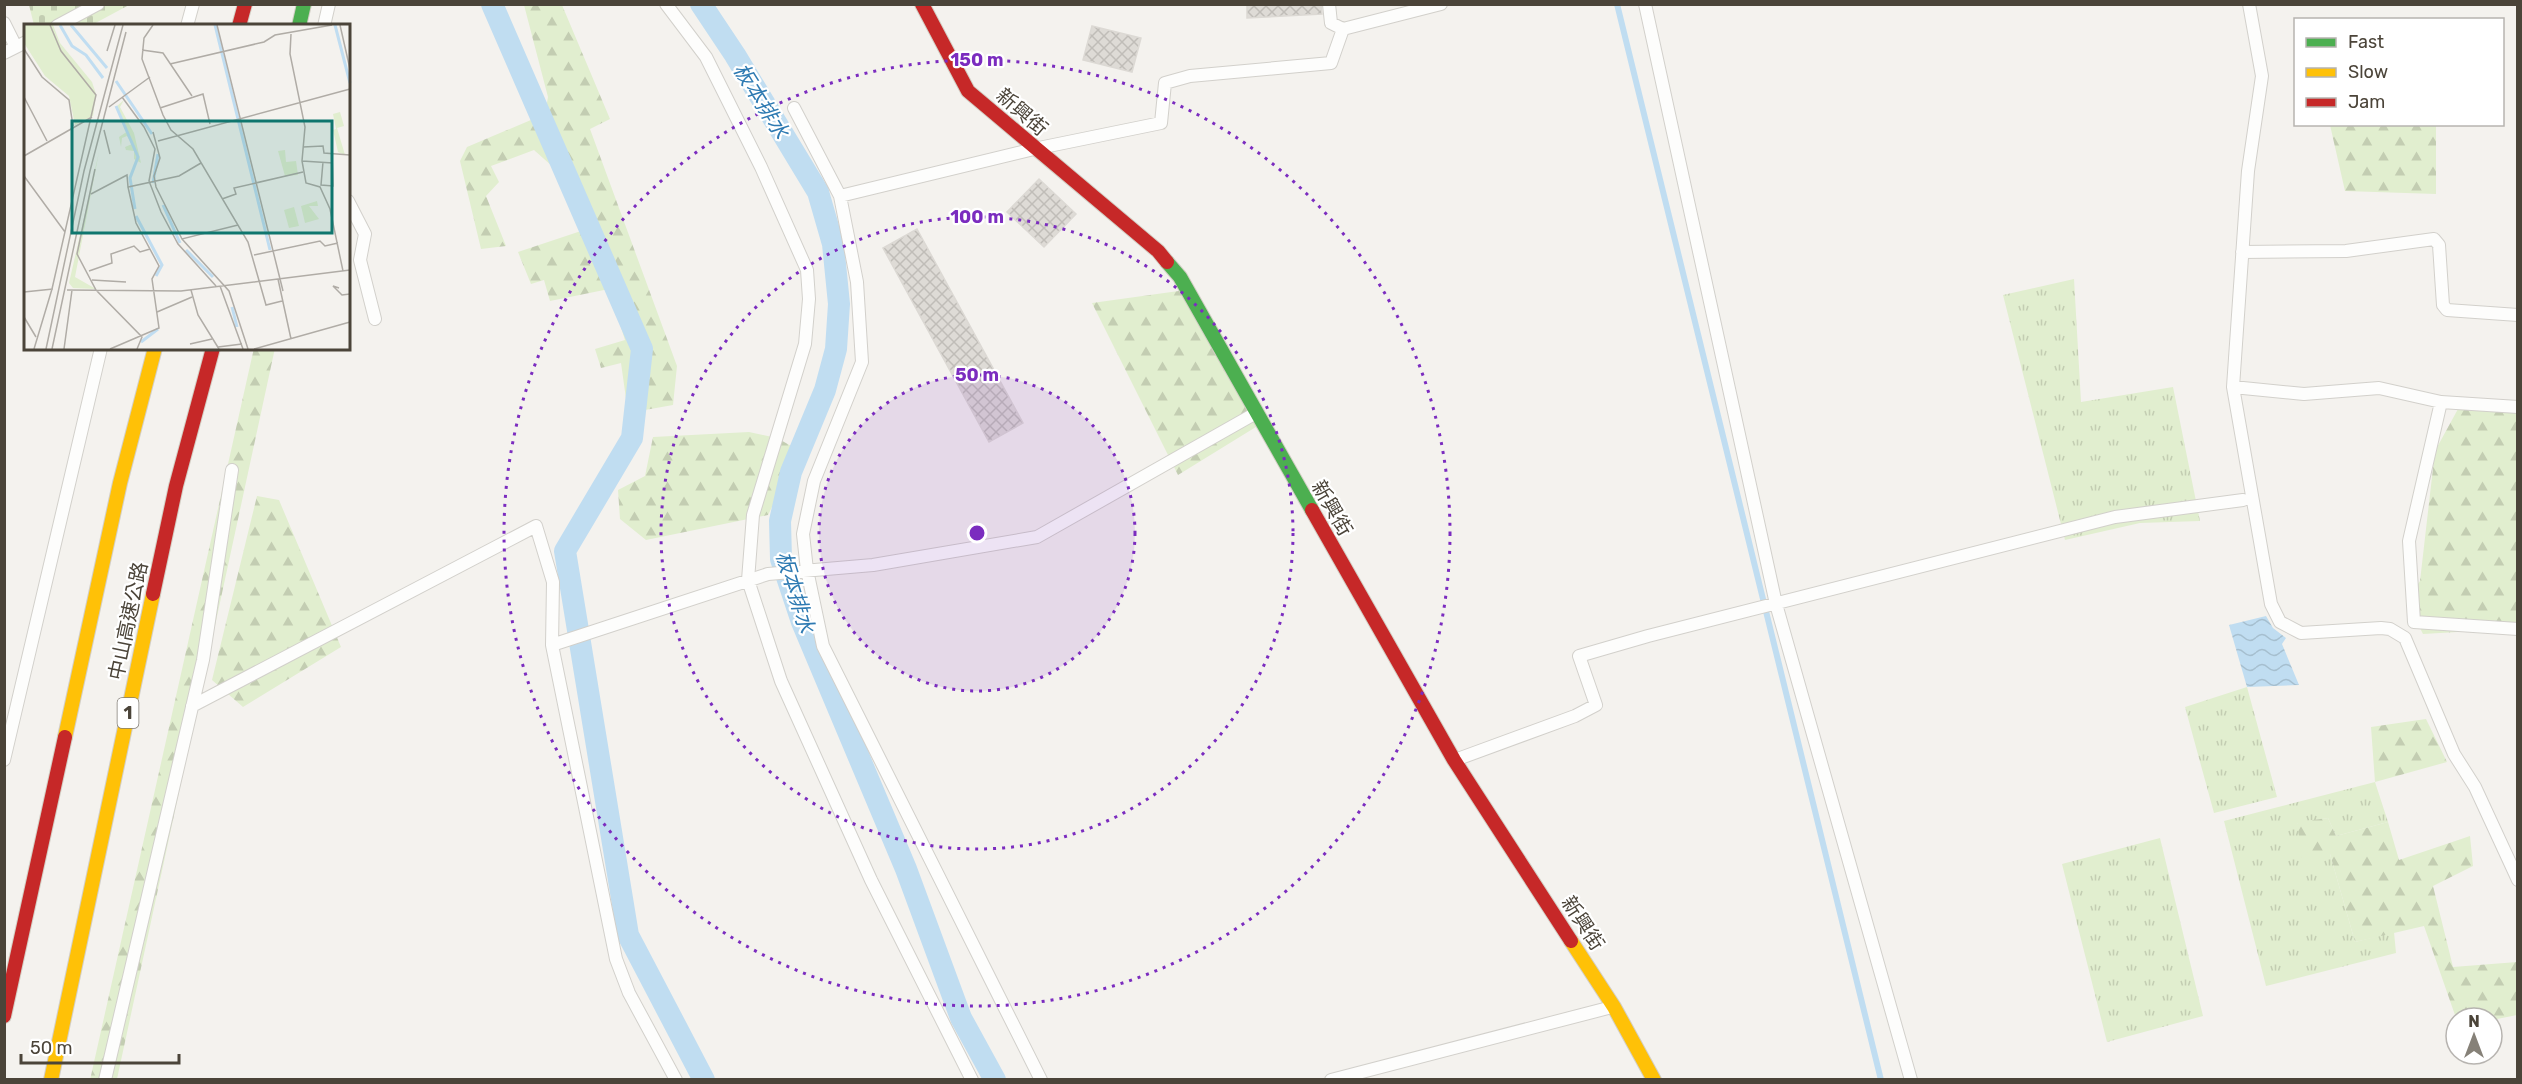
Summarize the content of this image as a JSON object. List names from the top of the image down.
{
  "streets": {
    "main road": ["新興街", "中山高速公路", "1"]
  },
  "water": ["板本排水"],
  "legend": ["Fast", "Slow", "Jam"],
  "scale_bar": "50 m",
  "north": "top",
  "rings": ["150 m", "100 m", "50 m"]
}
